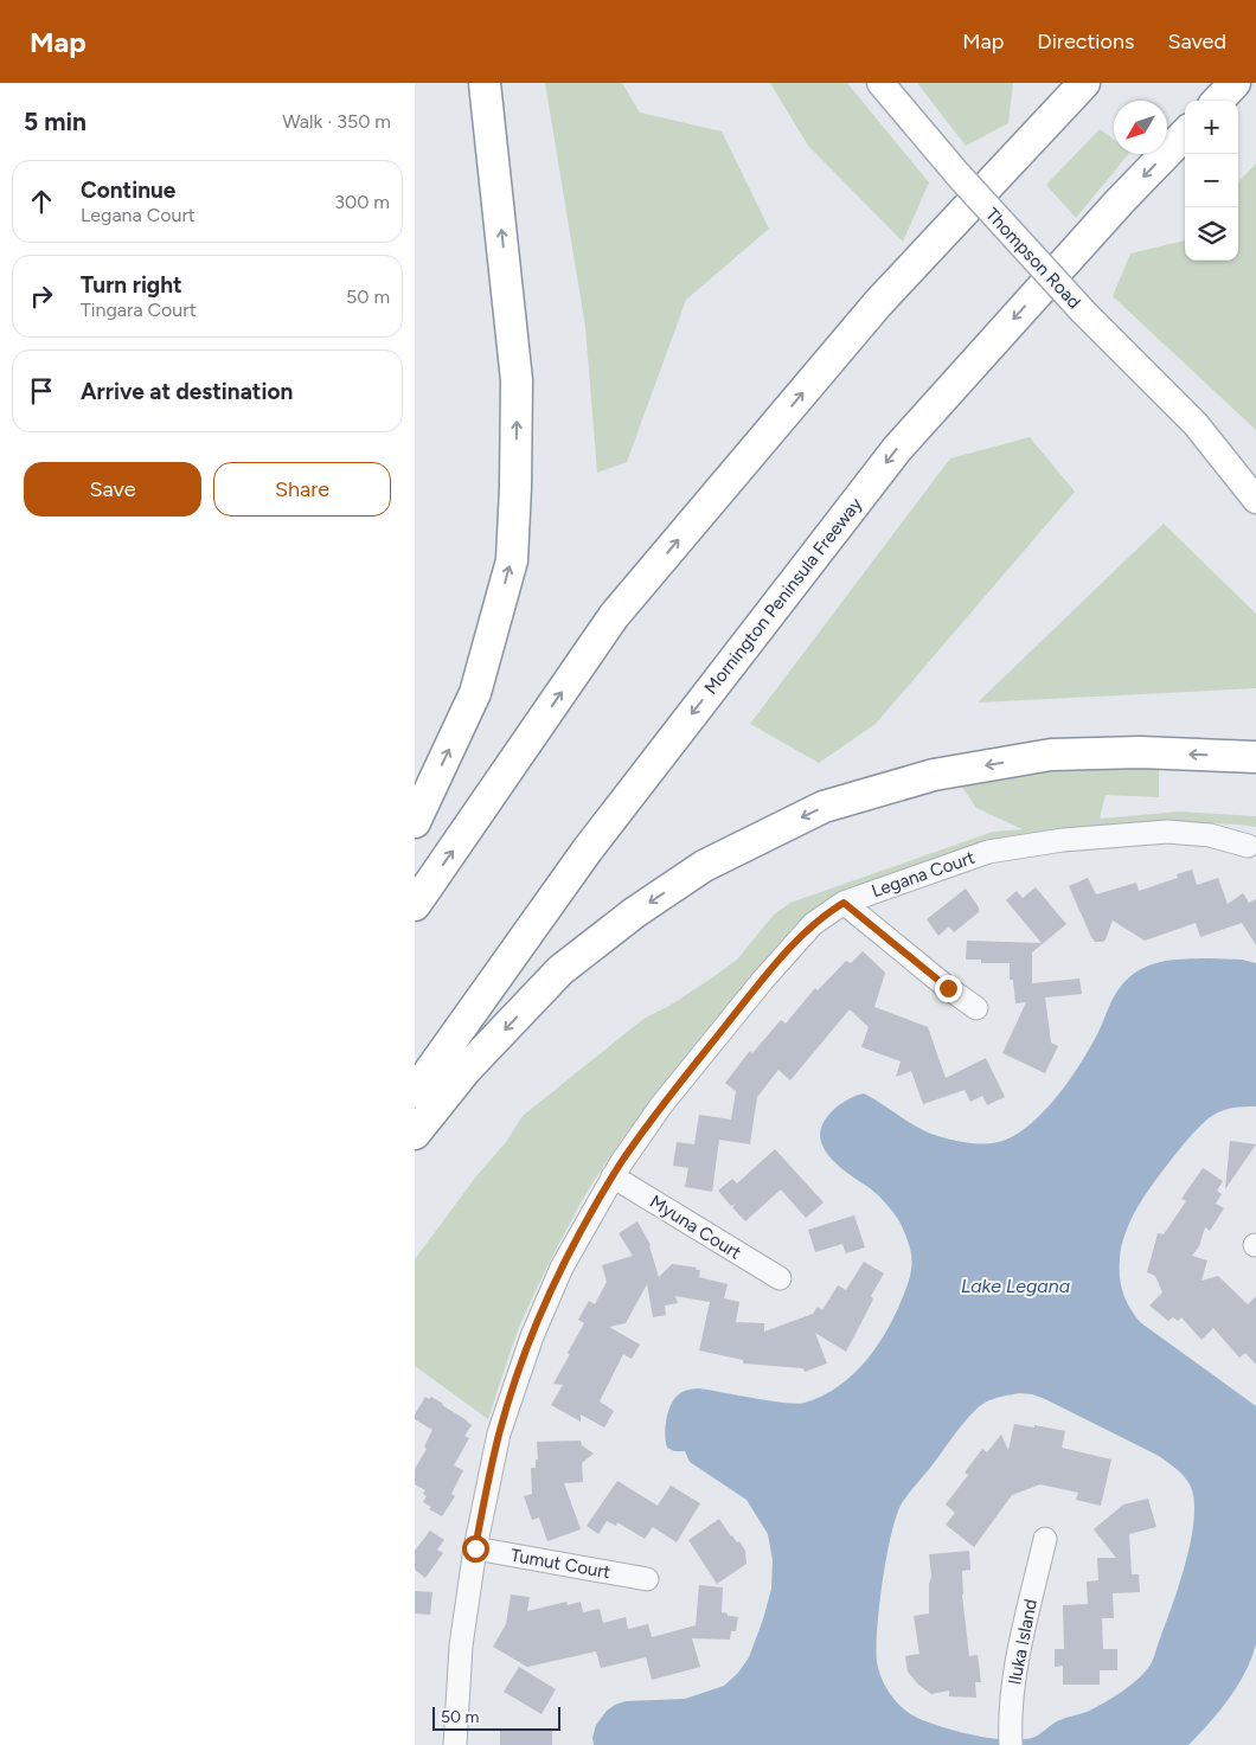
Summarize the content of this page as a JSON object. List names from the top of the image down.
{
  "streets": {
    "highway": ["Mornington Peninsula Freeway"],
    "main road": ["Thompson Road"],
    "street": [
      "Legana Court",
      "Myuna Court",
      "Tumut Court",
      "Iluka Island"
    ]
  },
  "crossings": [
    ["Legana Court", "Myuna Court"],
    ["Legana Court", "Tumut Court"]
  ],
  "water": ["Lake Legana"],
  "scale_bar": "50 m",
  "north": "bottom left",
  "page": {
    "header": "Map",
    "nav": ["Map", "Directions", "Saved"],
    "heading": ["5 min", "Walk · 350 m"],
    "map_buttons": ["+", "−"],
    "list": [
      ["Continue", "Legana Court", "300 m"],
      ["Turn right", "Tingara Court", "50 m"],
      "Arrive at destination"
    ],
    "buttons": ["Save", "Share"],
    "scale": "50 m"
  }
}
